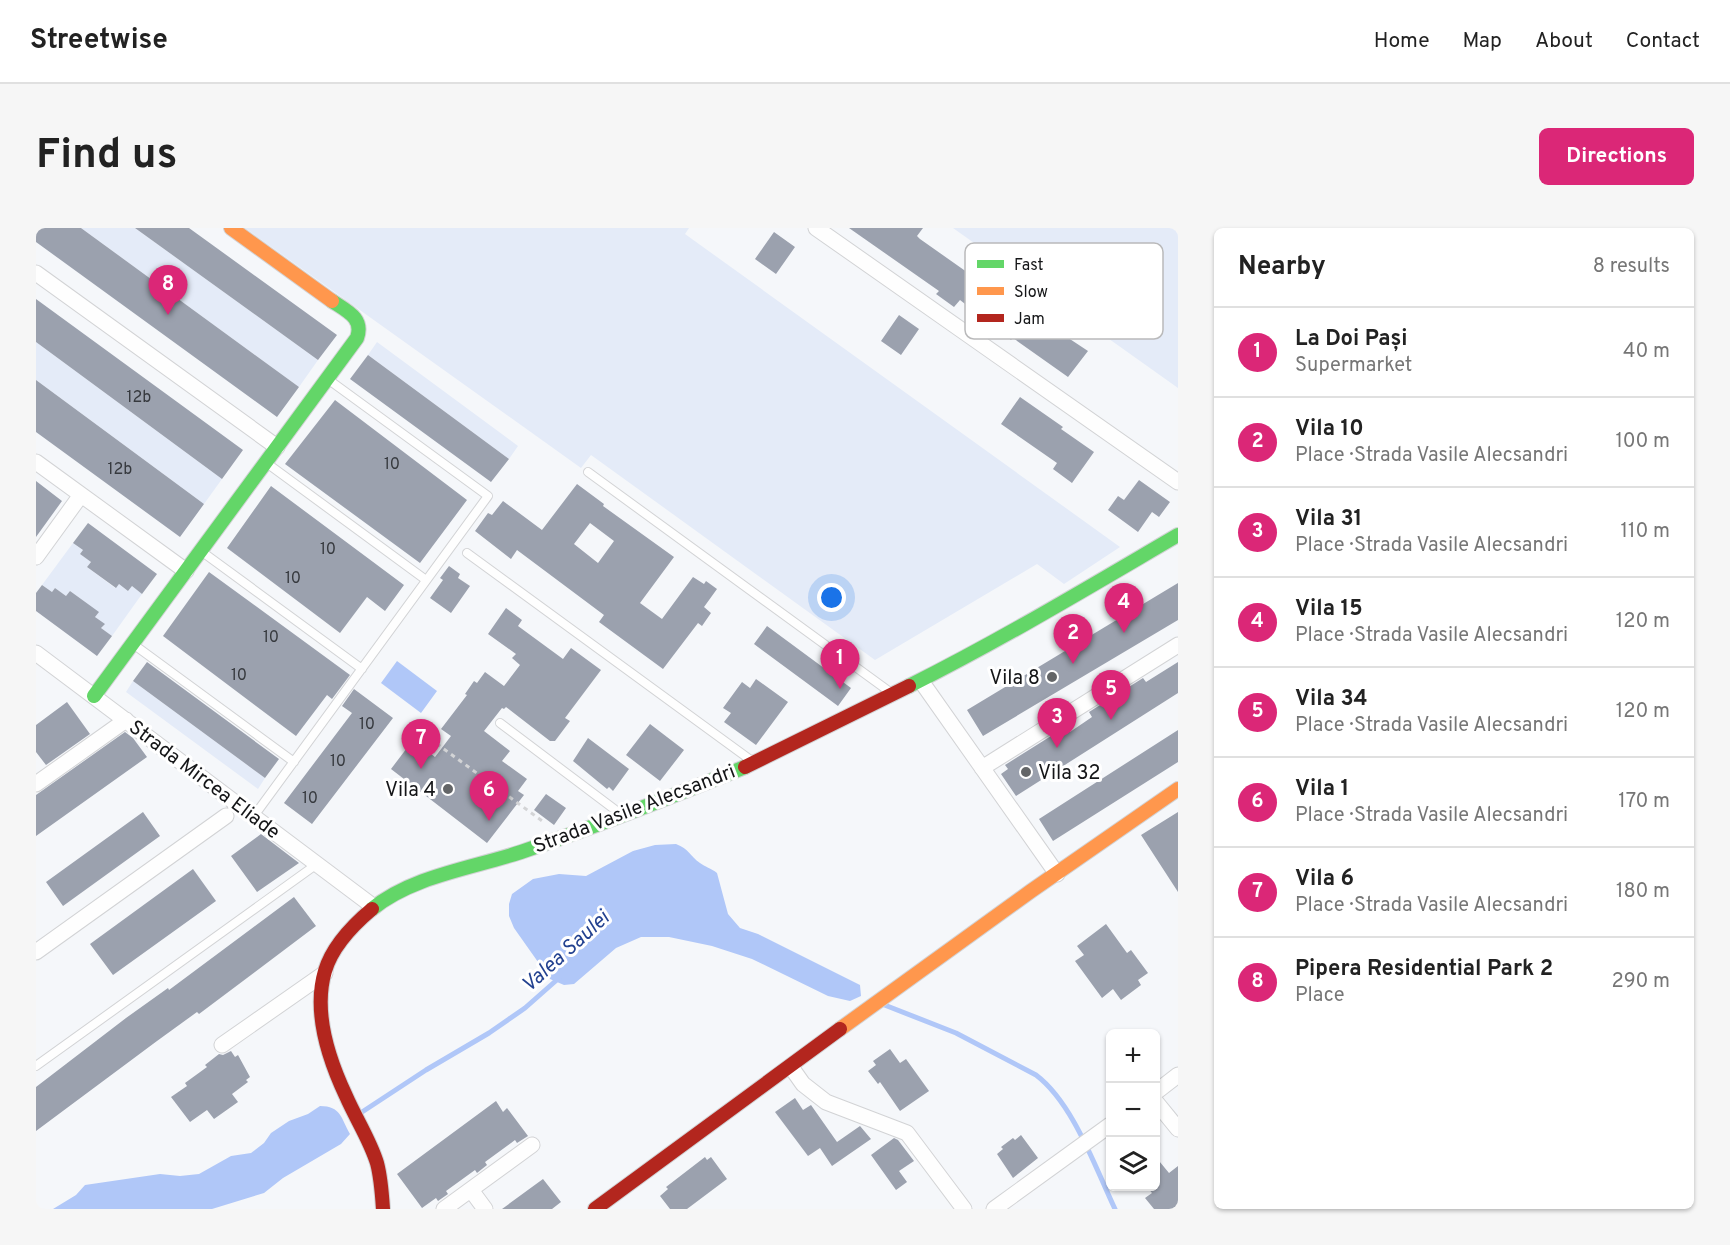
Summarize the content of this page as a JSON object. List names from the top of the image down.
{
  "streets": {
    "street": ["Strada Mircea Eliade", "Strada Vasile Alecsandri"]
  },
  "crossings": [
    ["Strada Mircea Eliade", "Strada Vasile Alecsandri"]
  ],
  "water": ["Valea Saulei"],
  "places": ["Vila 8", "Vila 32", "Vila 4"],
  "house_numbers": [
    "12b",
    "10",
    "12b",
    "10",
    "10",
    "10",
    "10",
    "10",
    "10",
    "10"
  ],
  "legend": ["Fast", "Slow", "Jam"],
  "page": {
    "header": "Streetwise",
    "nav": [
      "Home",
      "Map",
      "About",
      "Contact"
    ],
    "buttons": "Directions",
    "title": "Find us",
    "heading": ["Nearby", "8 results"],
    "pins": [
      "8",
      "4",
      "2",
      "1",
      "5",
      "3",
      "7",
      "6"
    ],
    "list": [
      {
        "mark": "1",
        "name": "La Doi Pași",
        "note": "Supermarket",
        "value": "40 m"
      },
      {
        "mark": "2",
        "name": "Vila 10",
        "note": "Place · Strada Vasile Alecsandri",
        "value": "100 m"
      },
      {
        "mark": "3",
        "name": "Vila 31",
        "note": "Place · Strada Vasile Alecsandri",
        "value": "110 m"
      },
      {
        "mark": "4",
        "name": "Vila 15",
        "note": "Place · Strada Vasile Alecsandri",
        "value": "120 m"
      },
      {
        "mark": "5",
        "name": "Vila 34",
        "note": "Place · Strada Vasile Alecsandri",
        "value": "120 m"
      },
      {
        "mark": "6",
        "name": "Vila 1",
        "note": "Place · Strada Vasile Alecsandri",
        "value": "170 m"
      },
      {
        "mark": "7",
        "name": "Vila 6",
        "note": "Place · Strada Vasile Alecsandri",
        "value": "180 m"
      },
      {
        "mark": "8",
        "name": "Pipera Residential Park 2",
        "note": "Place",
        "value": "290 m"
      }
    ],
    "map_buttons": ["+", "−"]
  }
}
